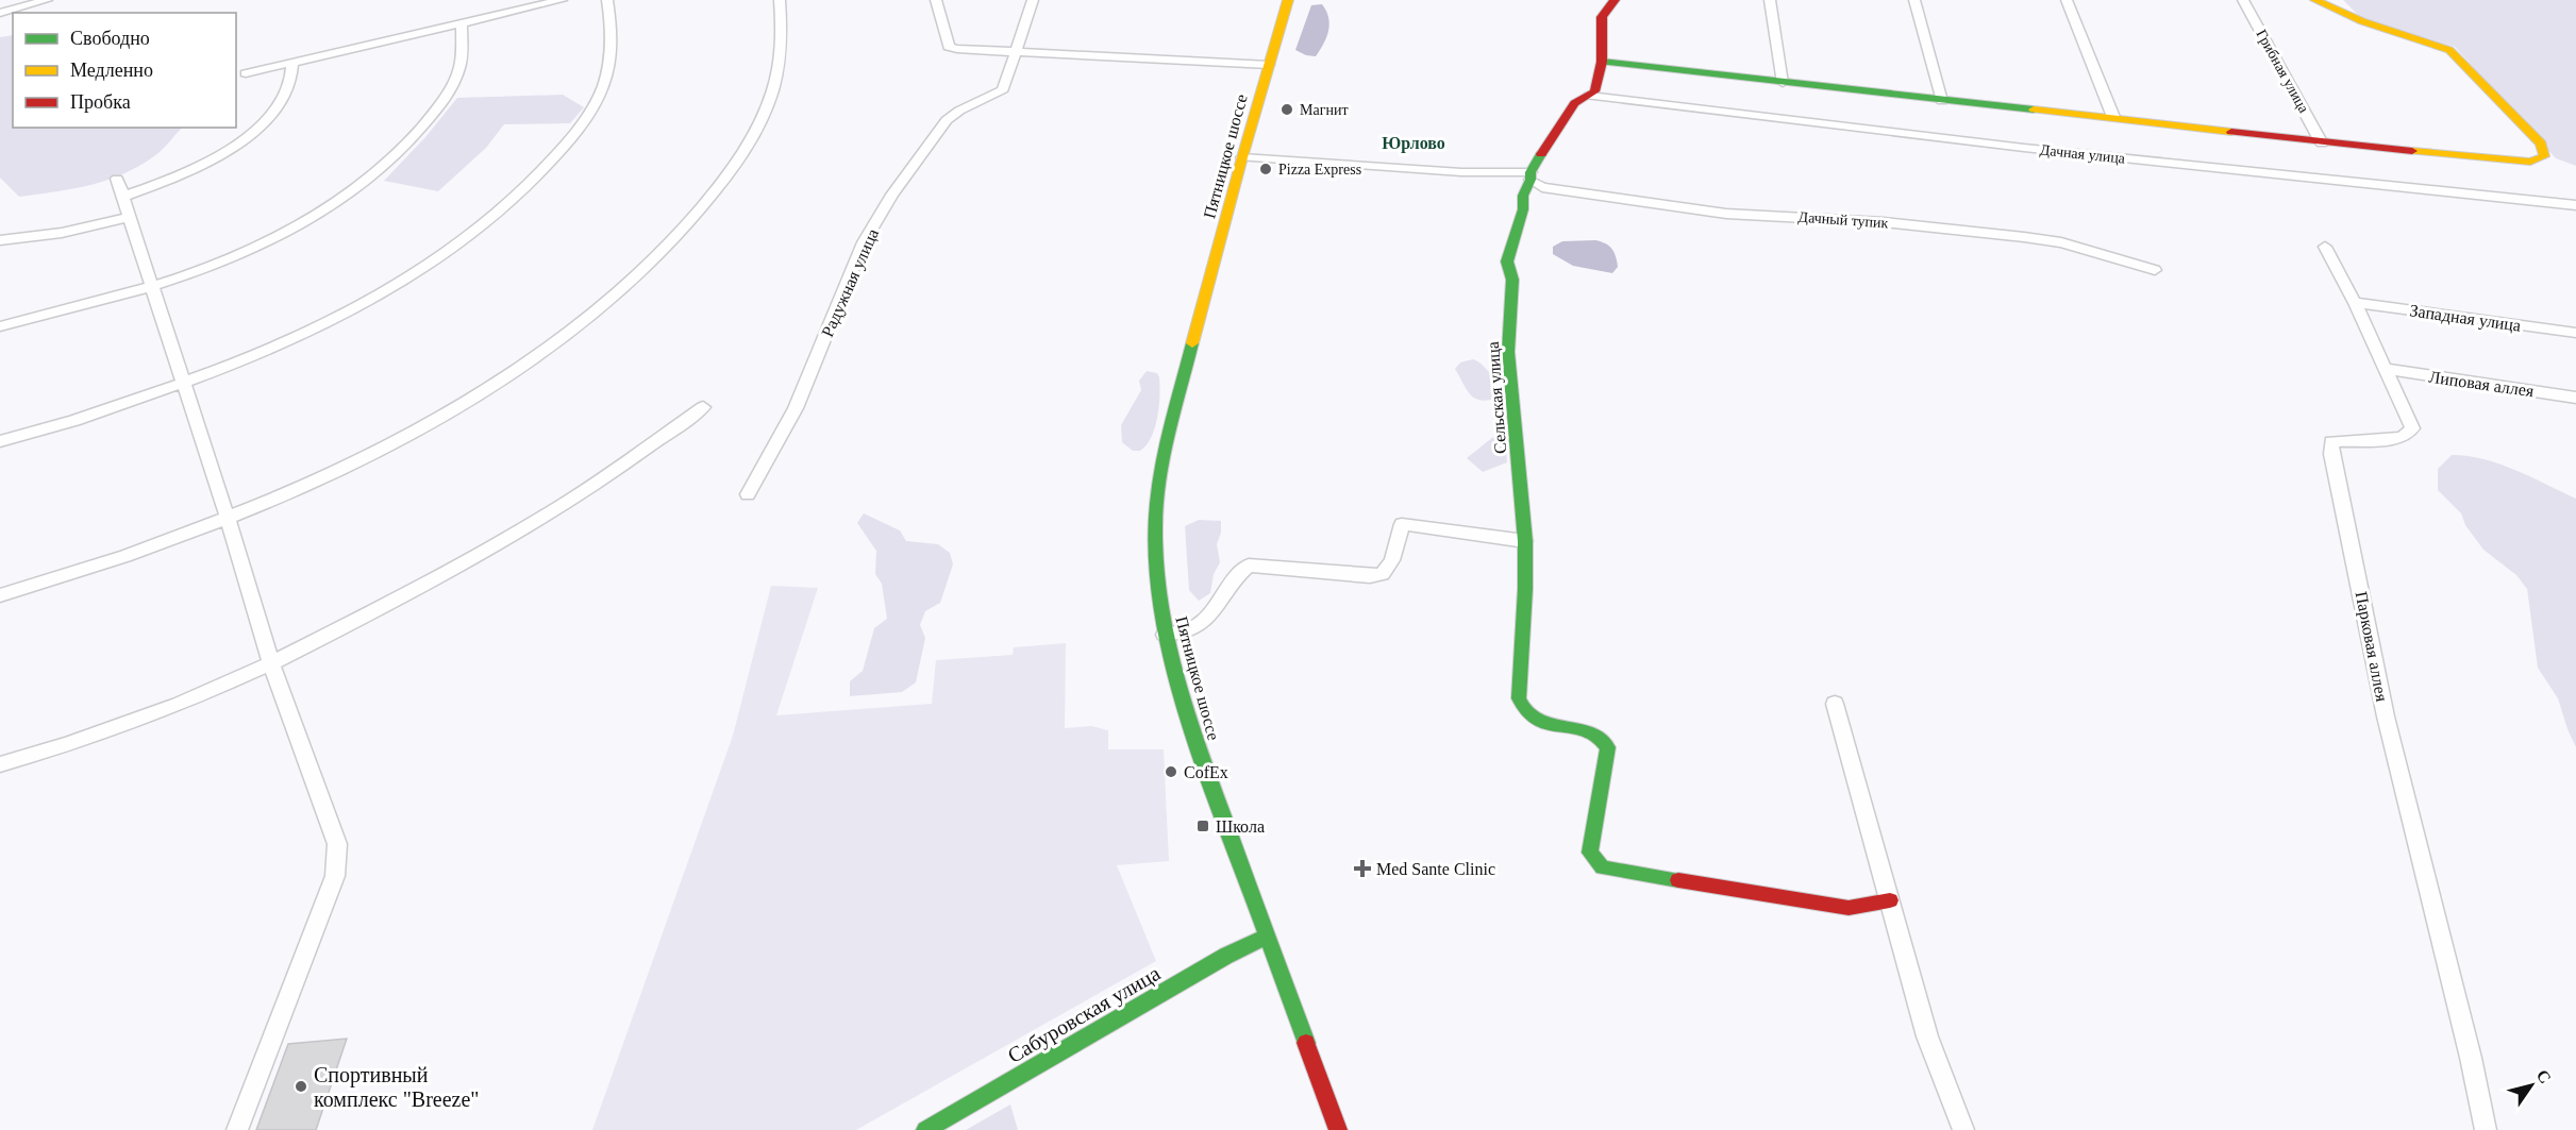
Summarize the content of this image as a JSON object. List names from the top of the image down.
{
  "streets": {
    "street": [
      "Грибная улица",
      "Дачная улица",
      "Пятницкое шоссе",
      "Дачный тупик",
      "Радужная улица",
      "Западная улица",
      "Липовая аллея",
      "Сельская улица",
      "Парковая аллея",
      "Сабуровская улица"
    ]
  },
  "crossings": [
    ["Дачная улица", "Сельская улица"],
    ["Пятницкое шоссе", "Дачный тупик"],
    ["Пятницкое шоссе", "Сабуровская улица"],
    ["Дачный тупик", "Сельская улица"],
    ["Западная улица", "Парковая аллея"],
    ["Липовая аллея", "Парковая аллея"]
  ],
  "districts": ["Юрлово"],
  "places": {
    "other": [
      "Магнит",
      "Pizza Express",
      "CofEx",
      "Спортивный комплекс \"Breeze\""
    ],
    "transit": ["Школа"],
    "health": ["Med Sante Clinic"]
  },
  "legend": ["Свободно", "Медленно", "Пробка"],
  "north": "top right"
}
